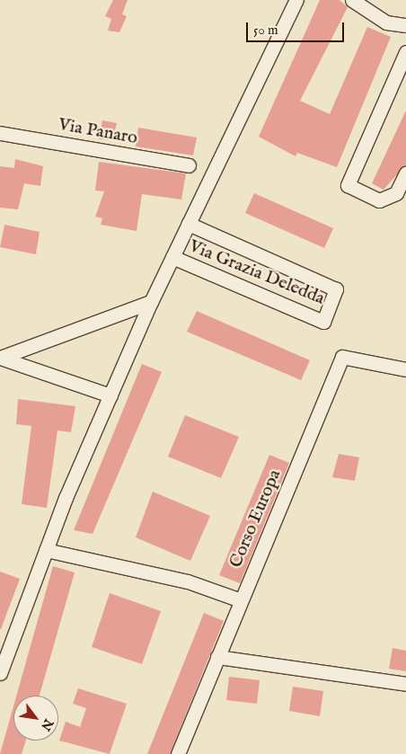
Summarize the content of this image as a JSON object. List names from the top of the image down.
{
  "streets": {
    "street": ["Via Panaro", "Via Grazia Deledda", "Corso Europa"]
  },
  "scale_bar": "50 m",
  "north": "bottom right"
}
